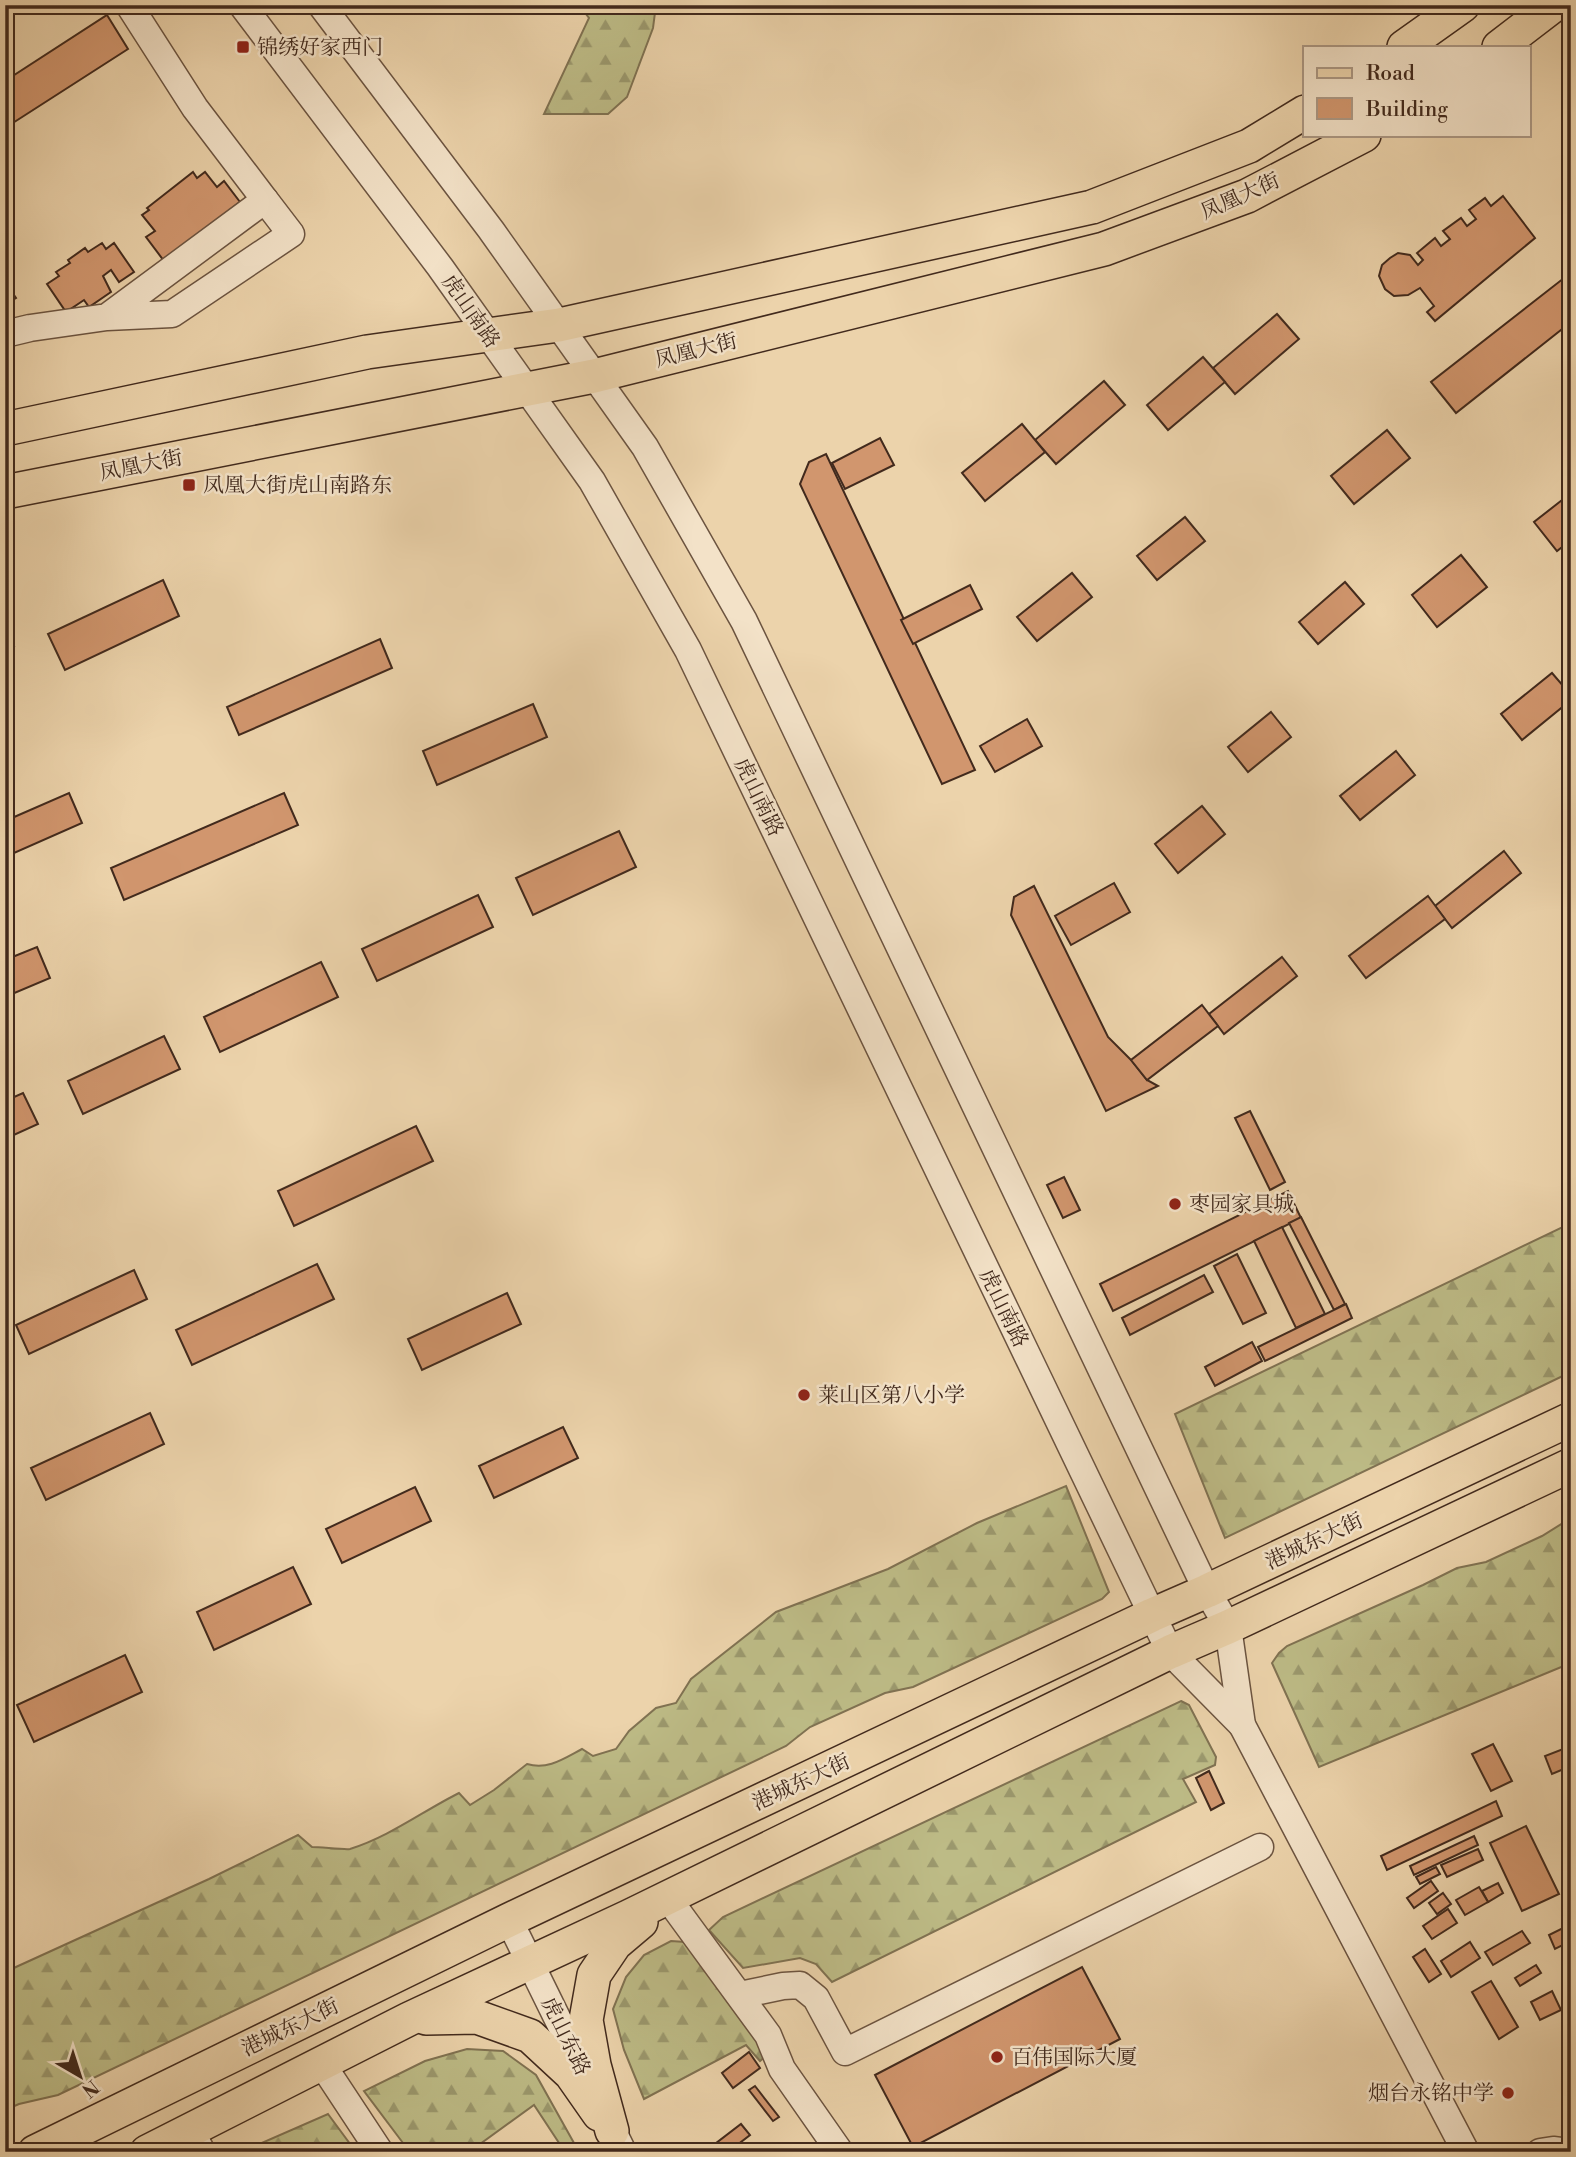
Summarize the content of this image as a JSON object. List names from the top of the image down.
{
  "streets": {
    "main road": ["凤凰大街", "港城东大街"],
    "street": ["虎山南路", "虎山东路"]
  },
  "crossings": [
    ["凤凰大街", "虎山南路"],
    ["虎山南路", "港城东大街"],
    ["港城东大街", "虎山东路"]
  ],
  "places": {
    "transit": ["锦绣好家西门", "凤凰大街虎山南路东"],
    "other": [
      "枣园家具城",
      "莱山区第八小学",
      "百伟国际大厦",
      "烟台永铭中学"
    ]
  },
  "legend": ["Road", "Building"],
  "north": "bottom right"
}
